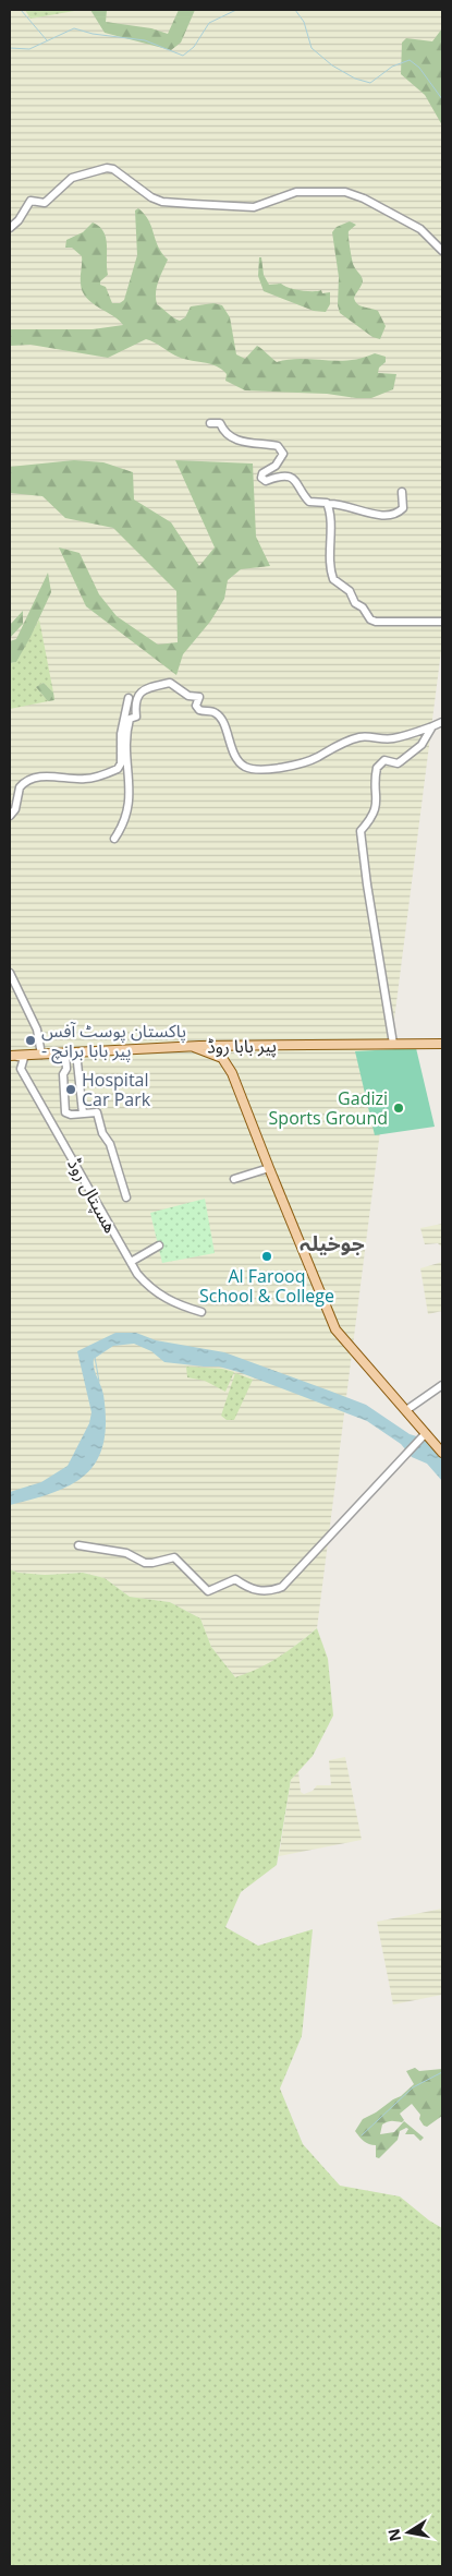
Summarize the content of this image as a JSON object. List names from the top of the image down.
{
  "streets": {
    "main road": ["پیر بابا روڈ"],
    "street": ["ھسپتال روڈ"]
  },
  "crossings": [
    ["پیر بابا روڈ", "ھسپتال روڈ"]
  ],
  "districts": ["جوخیلہ"],
  "places": [
    "پاکستان پوسٹ آفس - پیر بابا برانچ",
    "Hospital Car Park",
    "Gadizi Sports Ground",
    "Al Farooq School & College"
  ],
  "north": "left"
}
